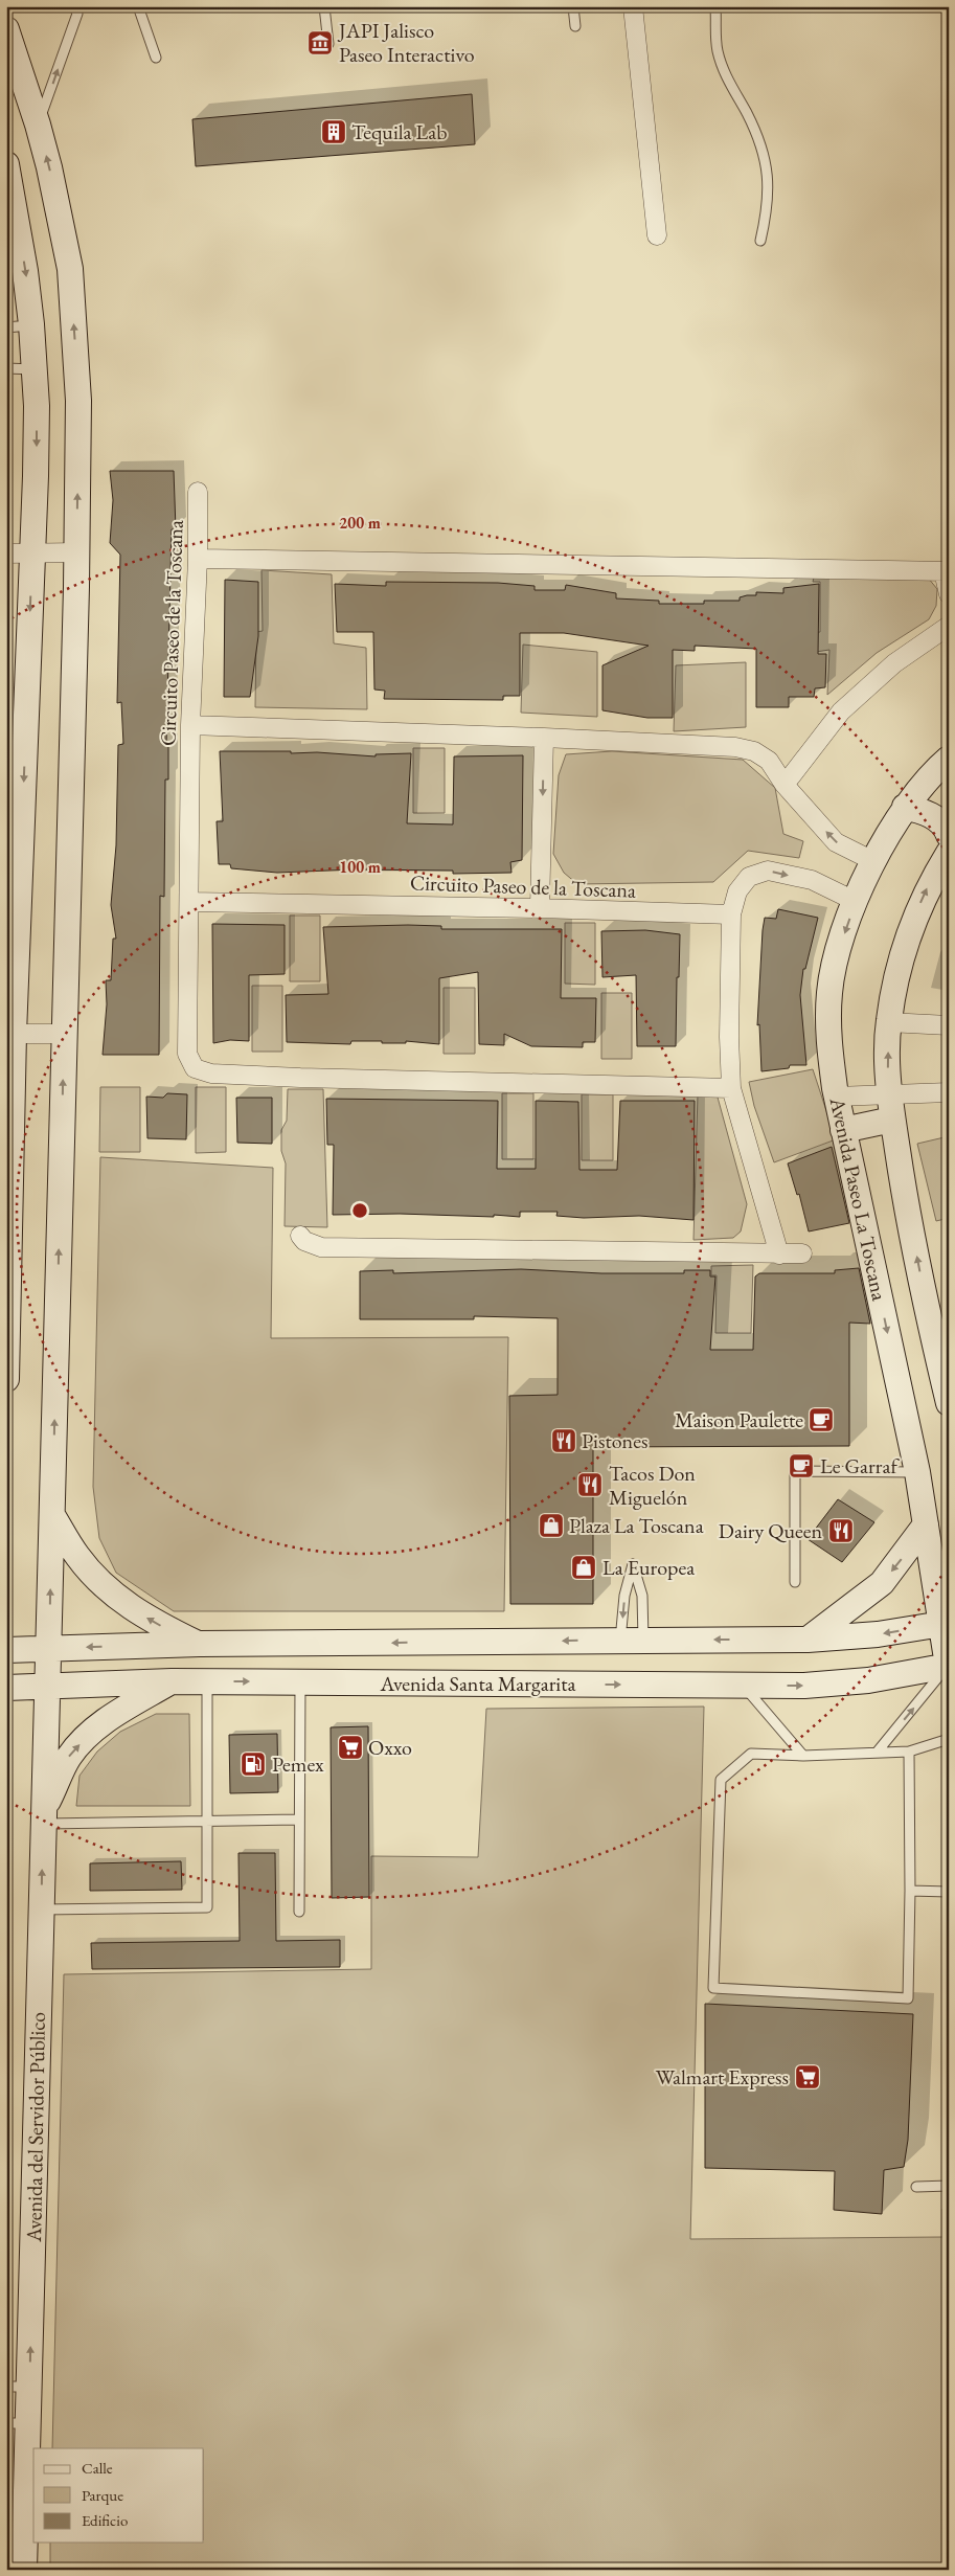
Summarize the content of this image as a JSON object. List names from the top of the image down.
{
  "streets": {
    "main road": ["Avenida Paseo La Toscana", "Avenida Santa Margarita", "Avenida del Servidor Público"],
    "street": ["Circuito Paseo de la Toscana"]
  },
  "crossings": [
    ["Avenida Paseo La Toscana", "Avenida Santa Margarita"],
    ["Avenida Santa Margarita", "Avenida del Servidor Público"]
  ],
  "places": {
    "museum": ["JAPI Jalisco Paseo Interactivo"],
    "building": ["Tequila Lab"],
    "cafe": ["Maison Paulette", "Le Garraf"],
    "restaurant": ["Pistones", "Tacos Don Miguelón", "Dairy Queen"],
    "shop": ["Plaza La Toscana", "La Europea"],
    "supermarket": ["Oxxo", "Walmart Express"],
    "fuel station": ["Pemex"]
  },
  "legend": ["Calle", "Parque", "Edificio"],
  "rings": ["200 m", "100 m"]
}
